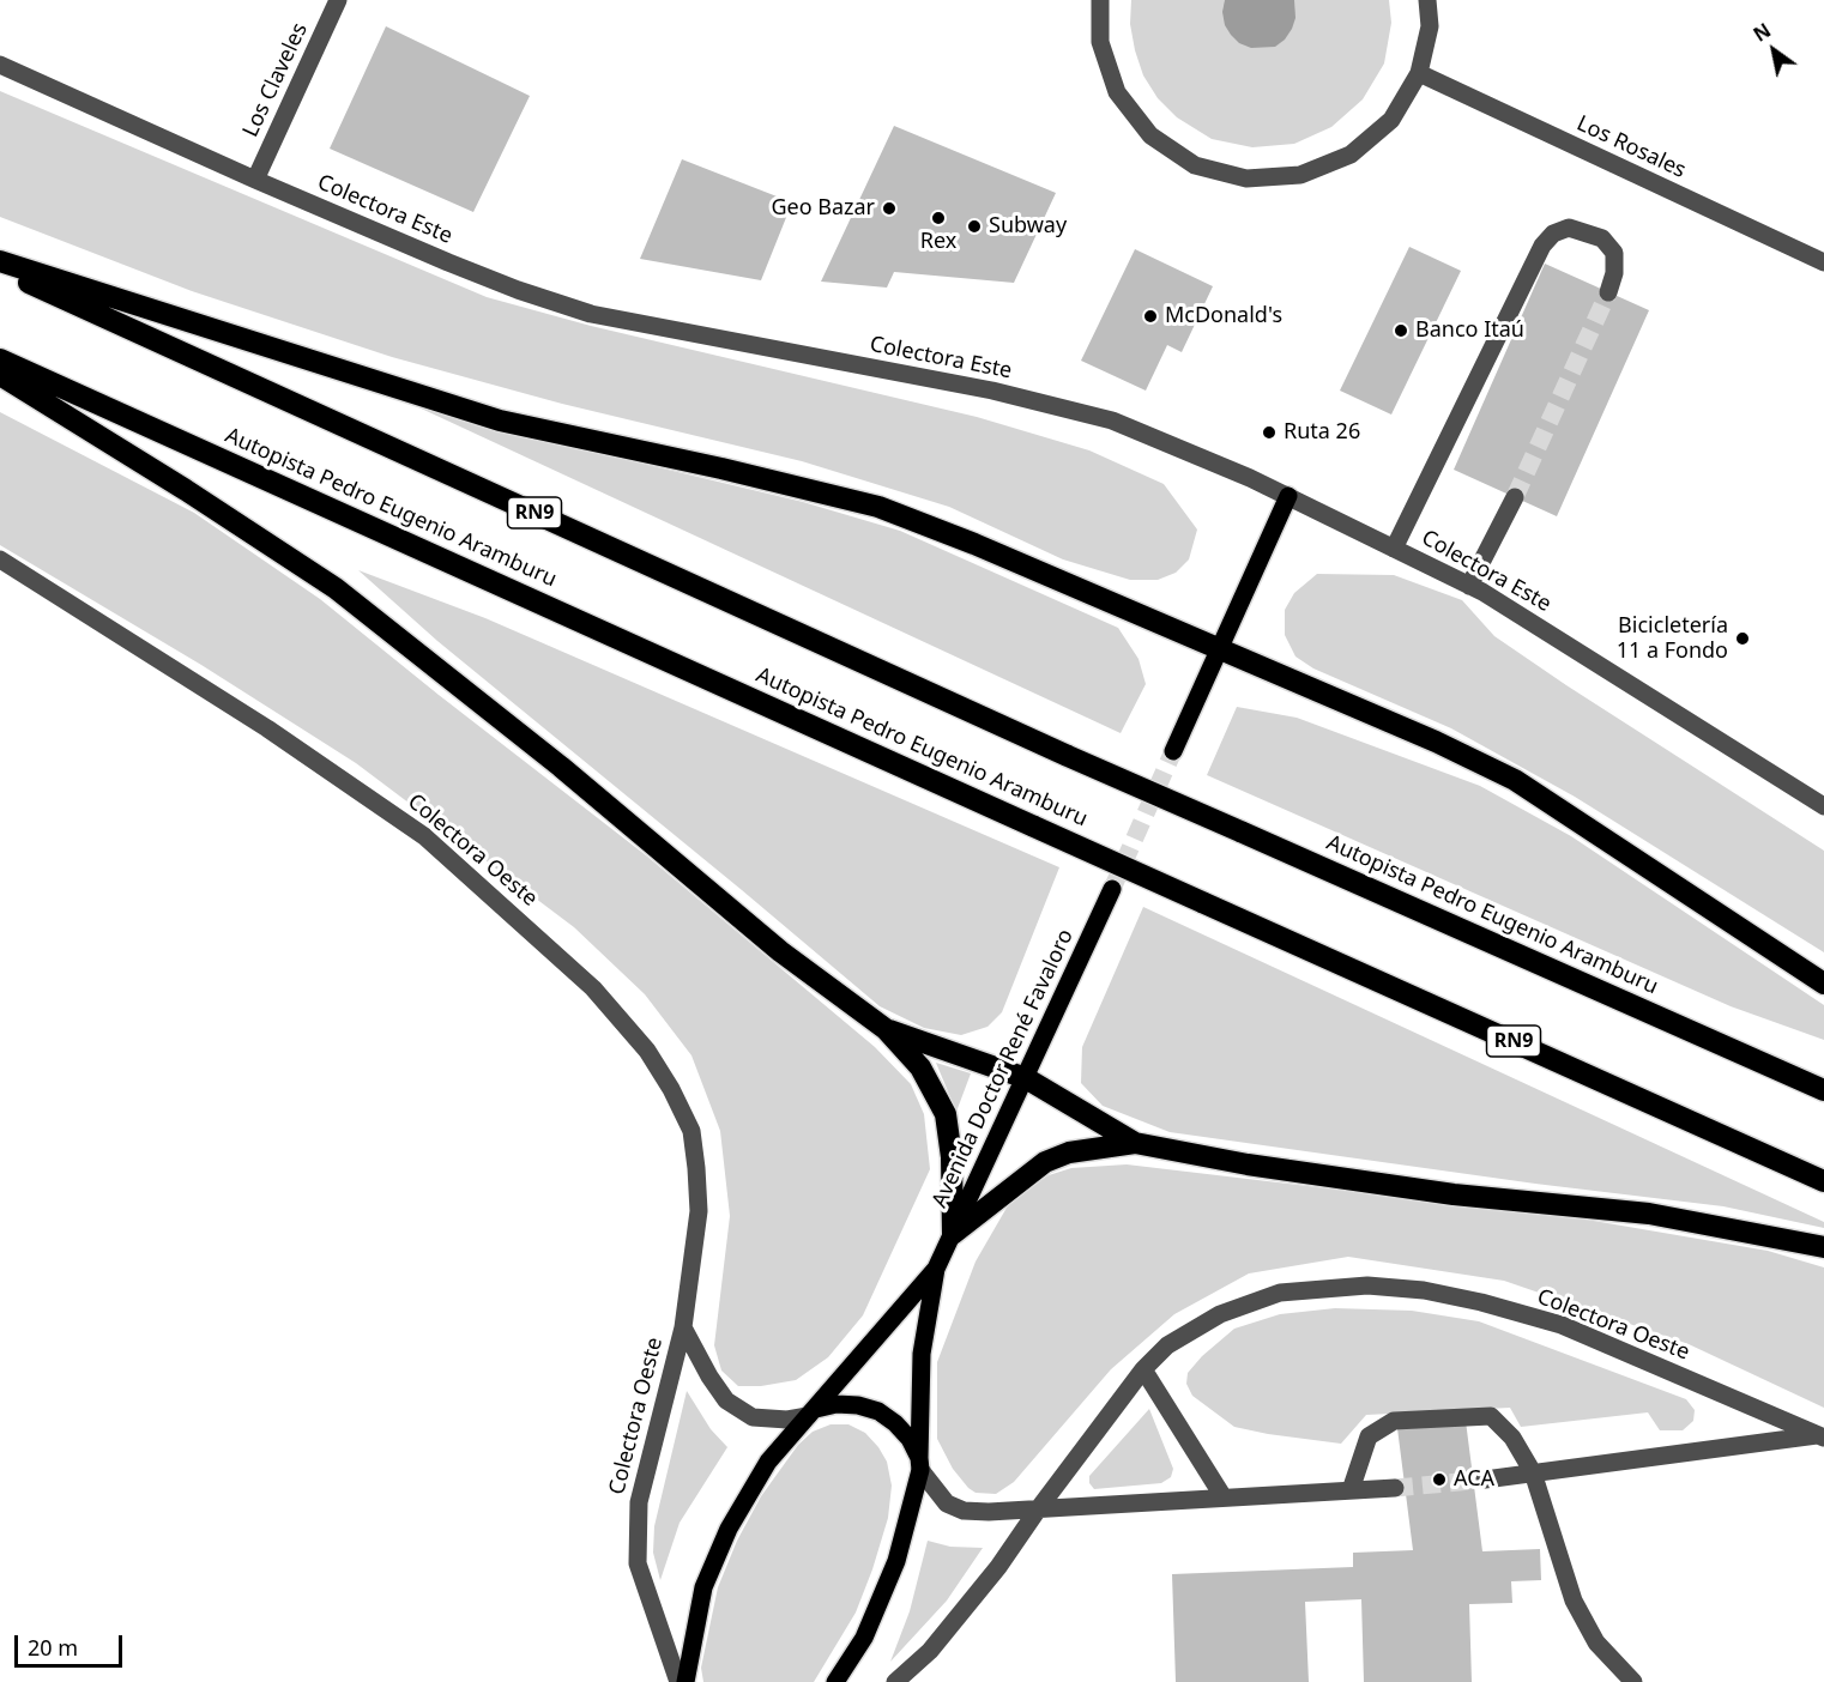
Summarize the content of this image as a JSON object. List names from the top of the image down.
{
  "streets": {
    "highway": ["Autopista Pedro Eugenio Aramburu", "RN9"],
    "main road": ["Avenida Doctor René Favaloro"],
    "street": [
      "Los Claveles",
      "Los Rosales",
      "Colectora Este",
      "Colectora Oeste"
    ]
  },
  "crossings": [
    ["Los Claveles", "Colectora Este"],
    ["Colectora Oeste", "Avenida Doctor René Favaloro"]
  ],
  "places": [
    "Geo Bazar",
    "Rex",
    "Subway",
    "McDonald's",
    "Banco Itaú",
    "Ruta 26",
    "Bicicletería 11 a Fondo",
    "ACA"
  ],
  "scale_bar": "20 m",
  "north": "top left"
}
